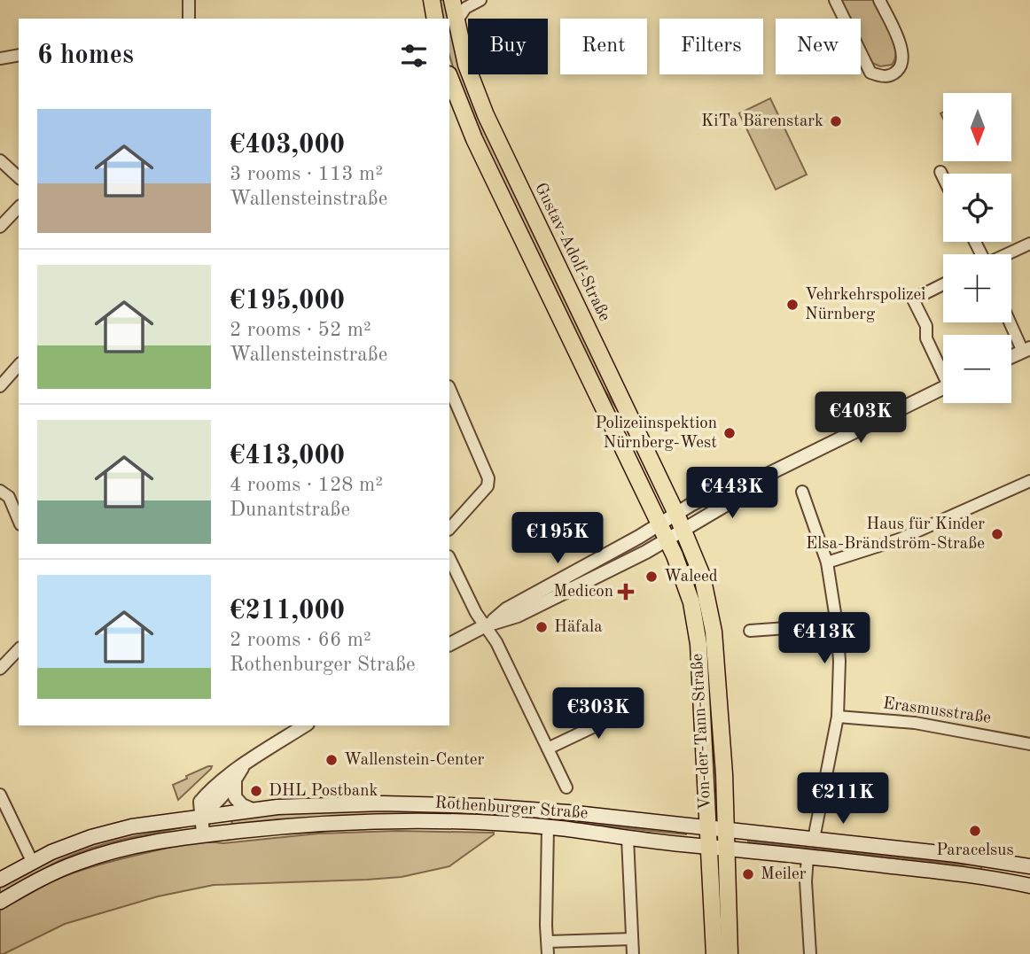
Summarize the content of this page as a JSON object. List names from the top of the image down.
{
  "streets": {
    "main road": ["Gustav-Adolf-Straße", "Von-der-Tann-Straße", "Rothenburger Straße"],
    "street": ["Erasmusstraße"]
  },
  "crossings": [
    ["Gustav-Adolf-Straße", "Von-der-Tann-Straße"],
    ["Von-der-Tann-Straße", "Rothenburger Straße"]
  ],
  "places": {
    "other": [
      "KiTa Bärenstark",
      "Vehrkehrspolizei Nürnberg",
      "Polizeiinspektion Nürnberg-West",
      "Haus für Kinder Elsa-Brändström-Straße",
      "Waleed",
      "Häfala",
      "Wallenstein-Center",
      "DHL Postbank",
      "Paracelsus",
      "Meiler"
    ],
    "health": ["Medicon"]
  },
  "north": "bottom",
  "page": {
    "chip": [
      "Buy",
      "Rent",
      "Filters",
      "New"
    ],
    "heading": "6 homes",
    "map_buttons": ["+", "−"],
    "list": [
      {
        "name": "€403,000",
        "note": "3 rooms · 113 m² · Wallensteinstraße"
      },
      {
        "name": "€195,000",
        "note": "2 rooms · 52 m² · Wallensteinstraße"
      },
      {
        "name": "€413,000",
        "note": "4 rooms · 128 m² · Dunantstraße"
      },
      {
        "name": "€211,000",
        "note": "2 rooms · 66 m² · Rothenburger Straße"
      }
    ],
    "price": [
      "€403K",
      "€443K",
      "€195K",
      "€413K",
      "€303K",
      "€211K"
    ]
  }
}
